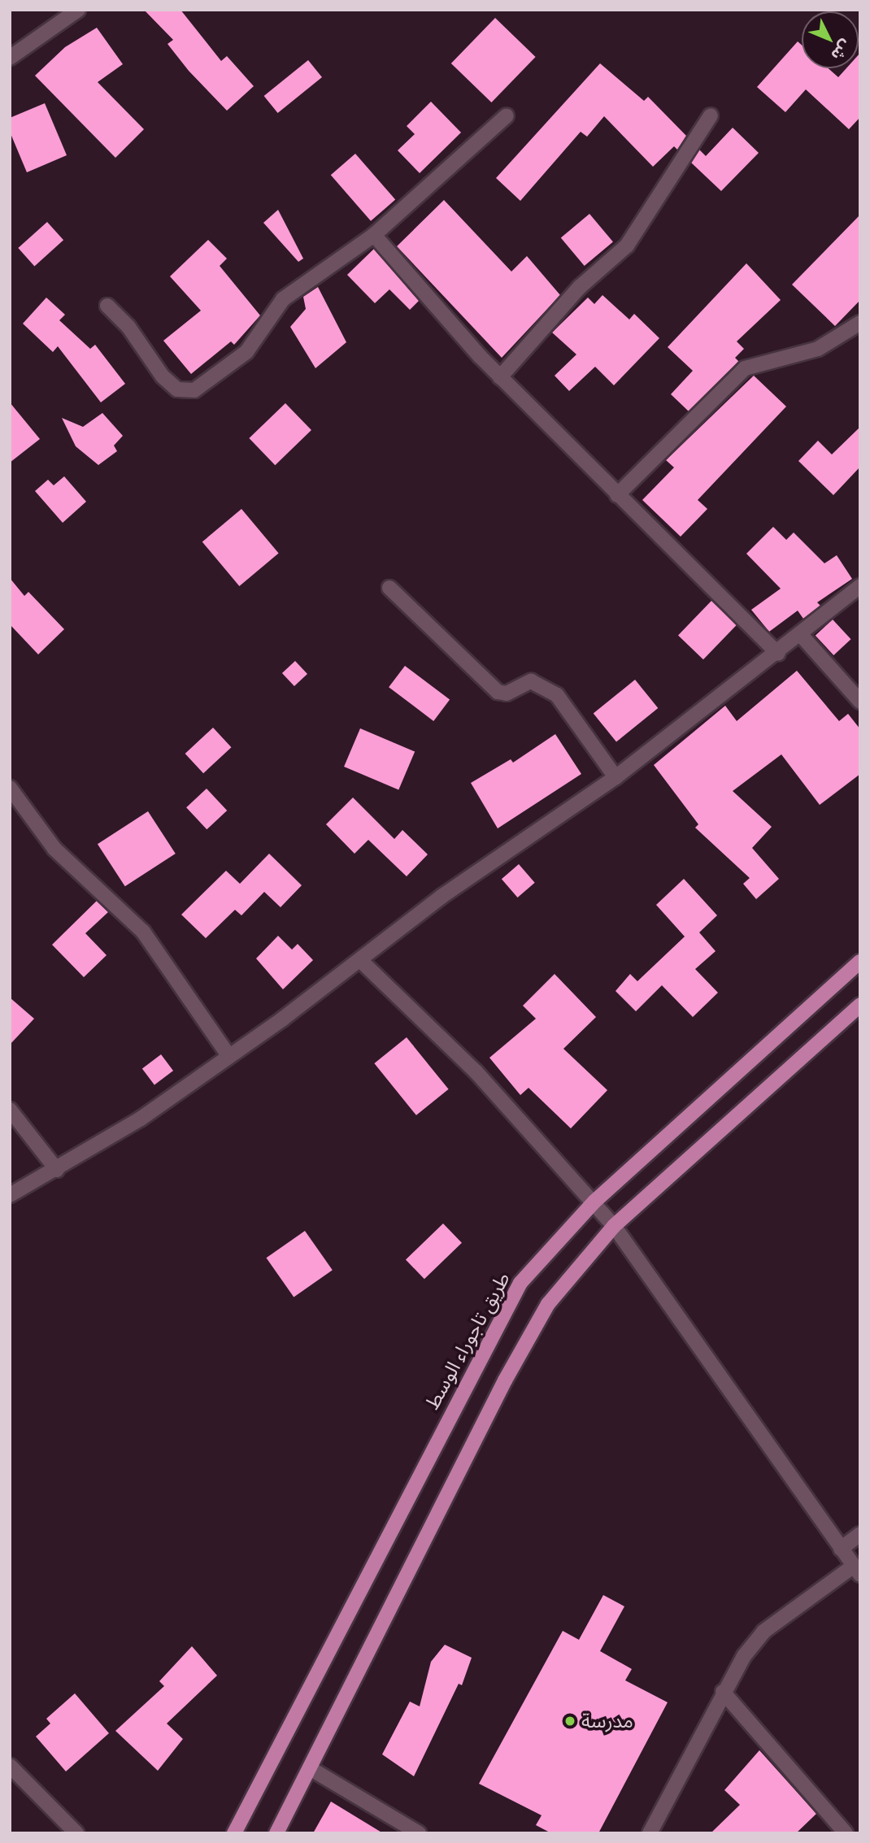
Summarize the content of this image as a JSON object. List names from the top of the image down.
{
  "streets": {
    "main road": ["طريق تاجوراء الوسط"]
  },
  "places": ["مدرسة"],
  "north": "bottom right"
}
